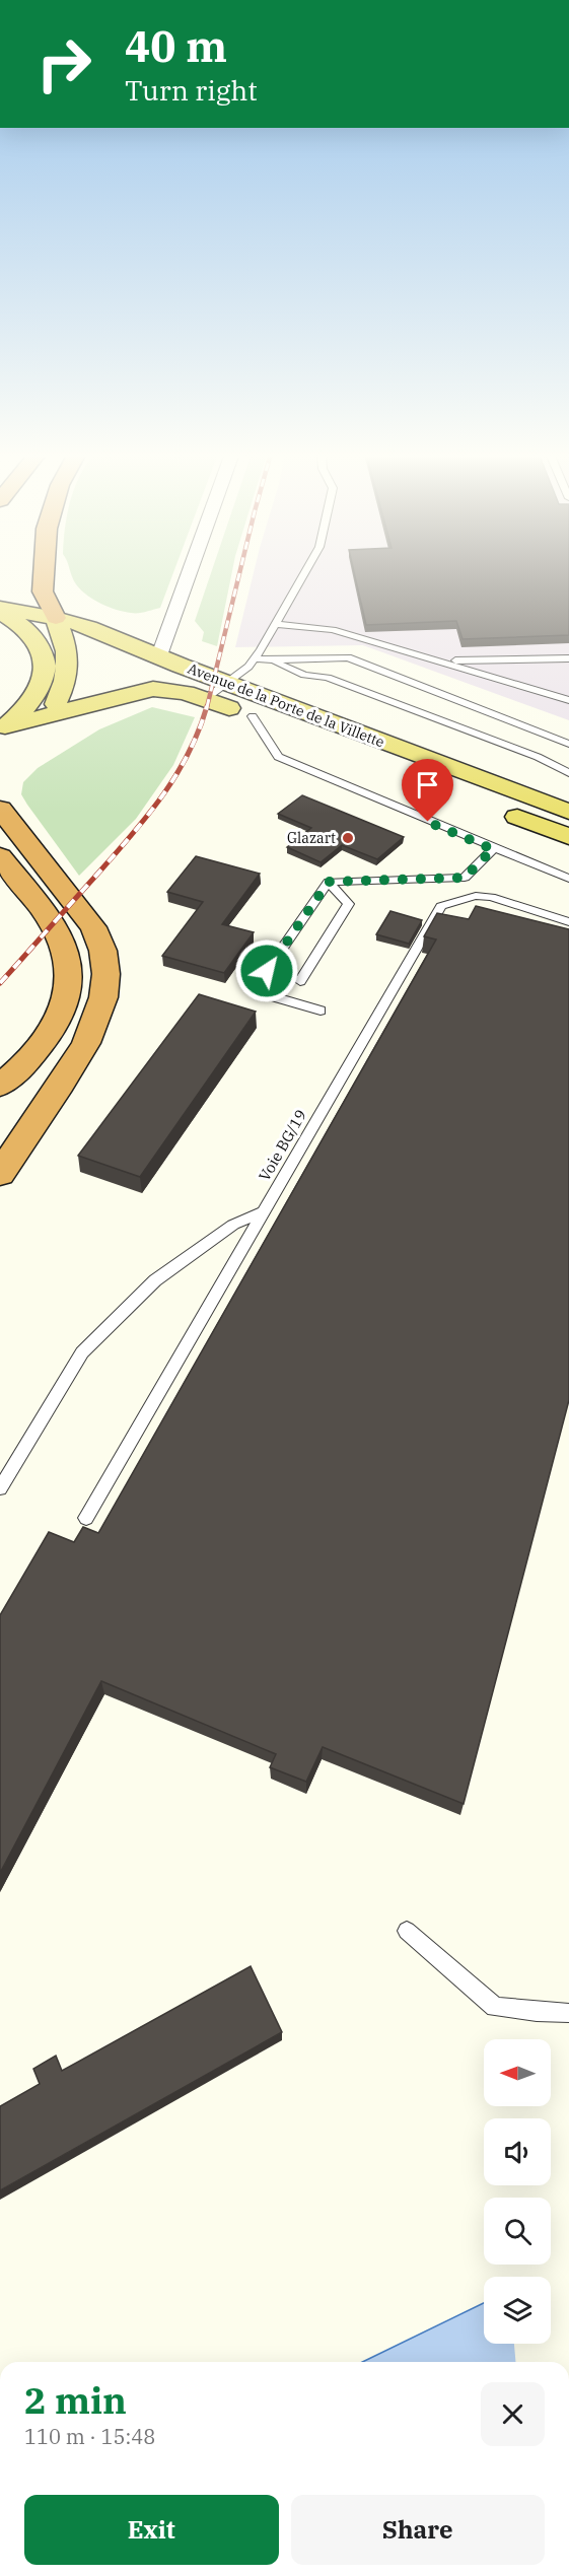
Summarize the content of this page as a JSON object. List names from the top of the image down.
{
  "streets": {
    "main road": ["Avenue de la Porte de la Villette"],
    "lane": ["Voie BG/19"]
  },
  "places": ["Glazart"],
  "north": "left",
  "page": {
    "turn": ["40 m", "Turn right"],
    "heading": ["2 min", "110 m · 15:48"],
    "buttons": ["Exit", "Share"]
  }
}
